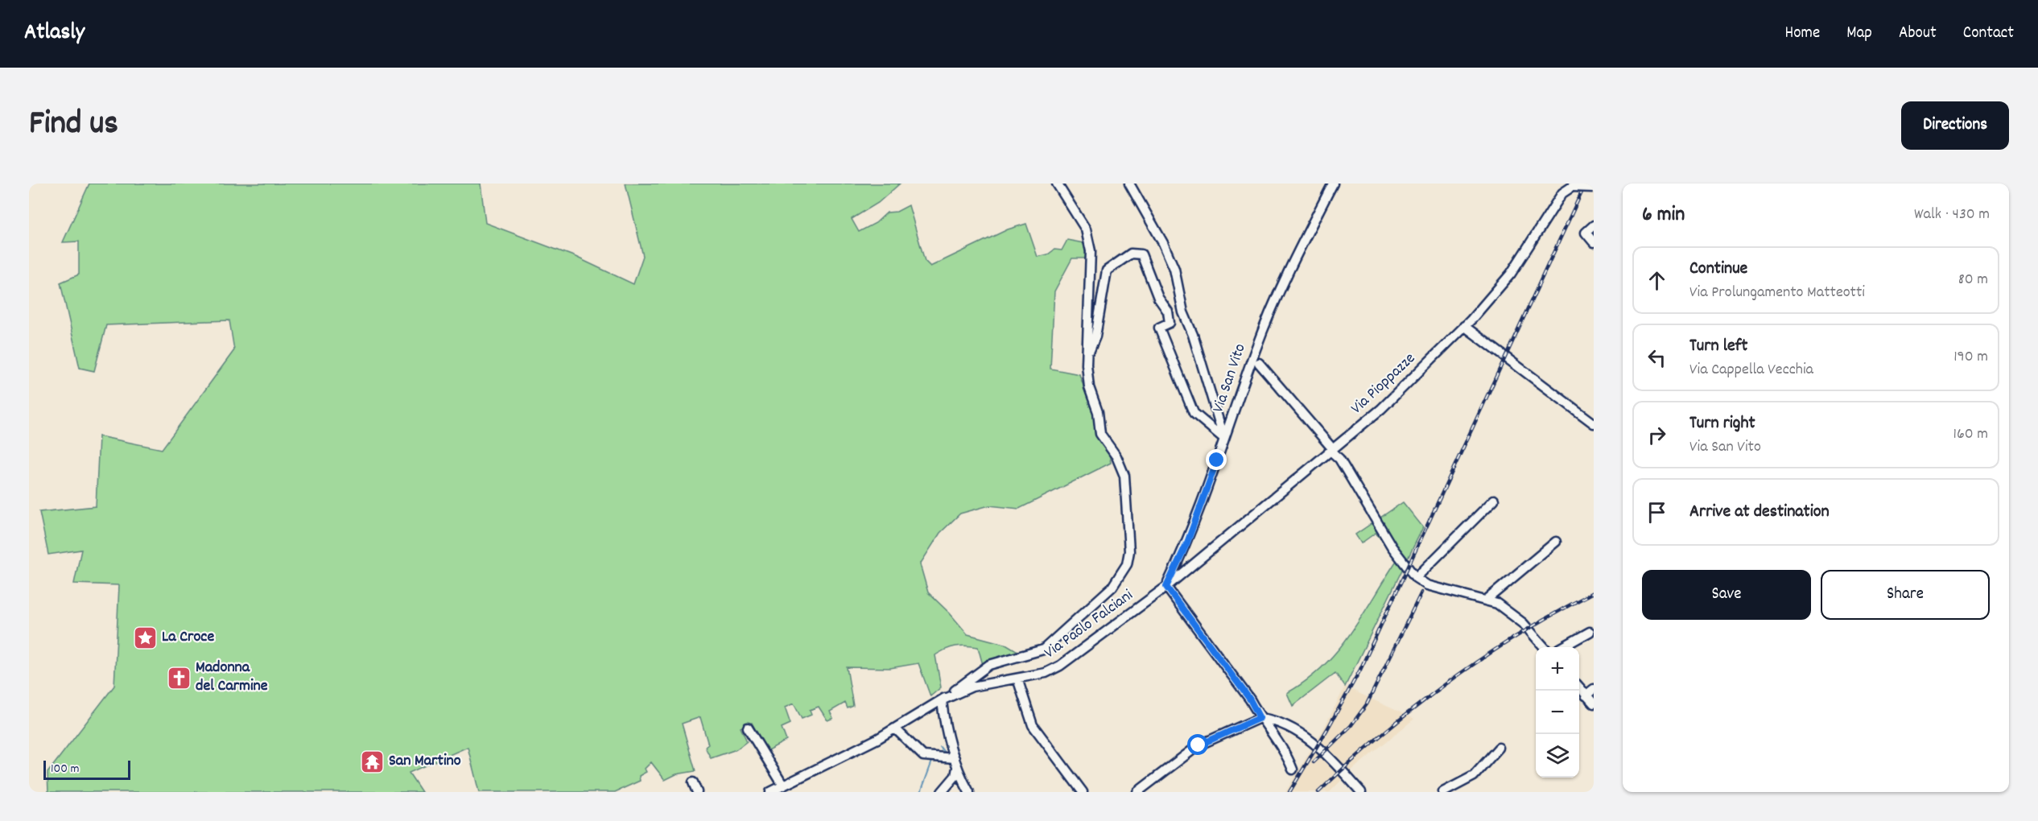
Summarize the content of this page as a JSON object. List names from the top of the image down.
{
  "streets": {
    "street": ["Via San Vito", "Via Pioppazze", "Via Paolo Falciani"]
  },
  "crossings": [
    ["Via San Vito", "Via Pioppazze"],
    ["Via San Vito", "Via Paolo Falciani"],
    ["Via Pioppazze", "Via Paolo Falciani"]
  ],
  "places": {
    "place": ["La Croce"],
    "church": ["Madonna del Carmine"],
    "temple": ["San Martino"]
  },
  "scale_bar": "100 m",
  "page": {
    "header": "Atlasly",
    "nav": [
      "Home",
      "Map",
      "About",
      "Contact"
    ],
    "title": "Find us",
    "buttons": [
      "Directions",
      ["Save", "Share"]
    ],
    "heading": ["6 min", "Walk · 430 m"],
    "list": [
      ["Continue", "Via Prolungamento Matteotti", "80 m"],
      ["Turn left", "Via Cappella Vecchia", "190 m"],
      ["Turn right", "Via San Vito", "160 m"],
      "Arrive at destination"
    ],
    "map_buttons": ["+", "−"],
    "scale": "100 m"
  }
}
